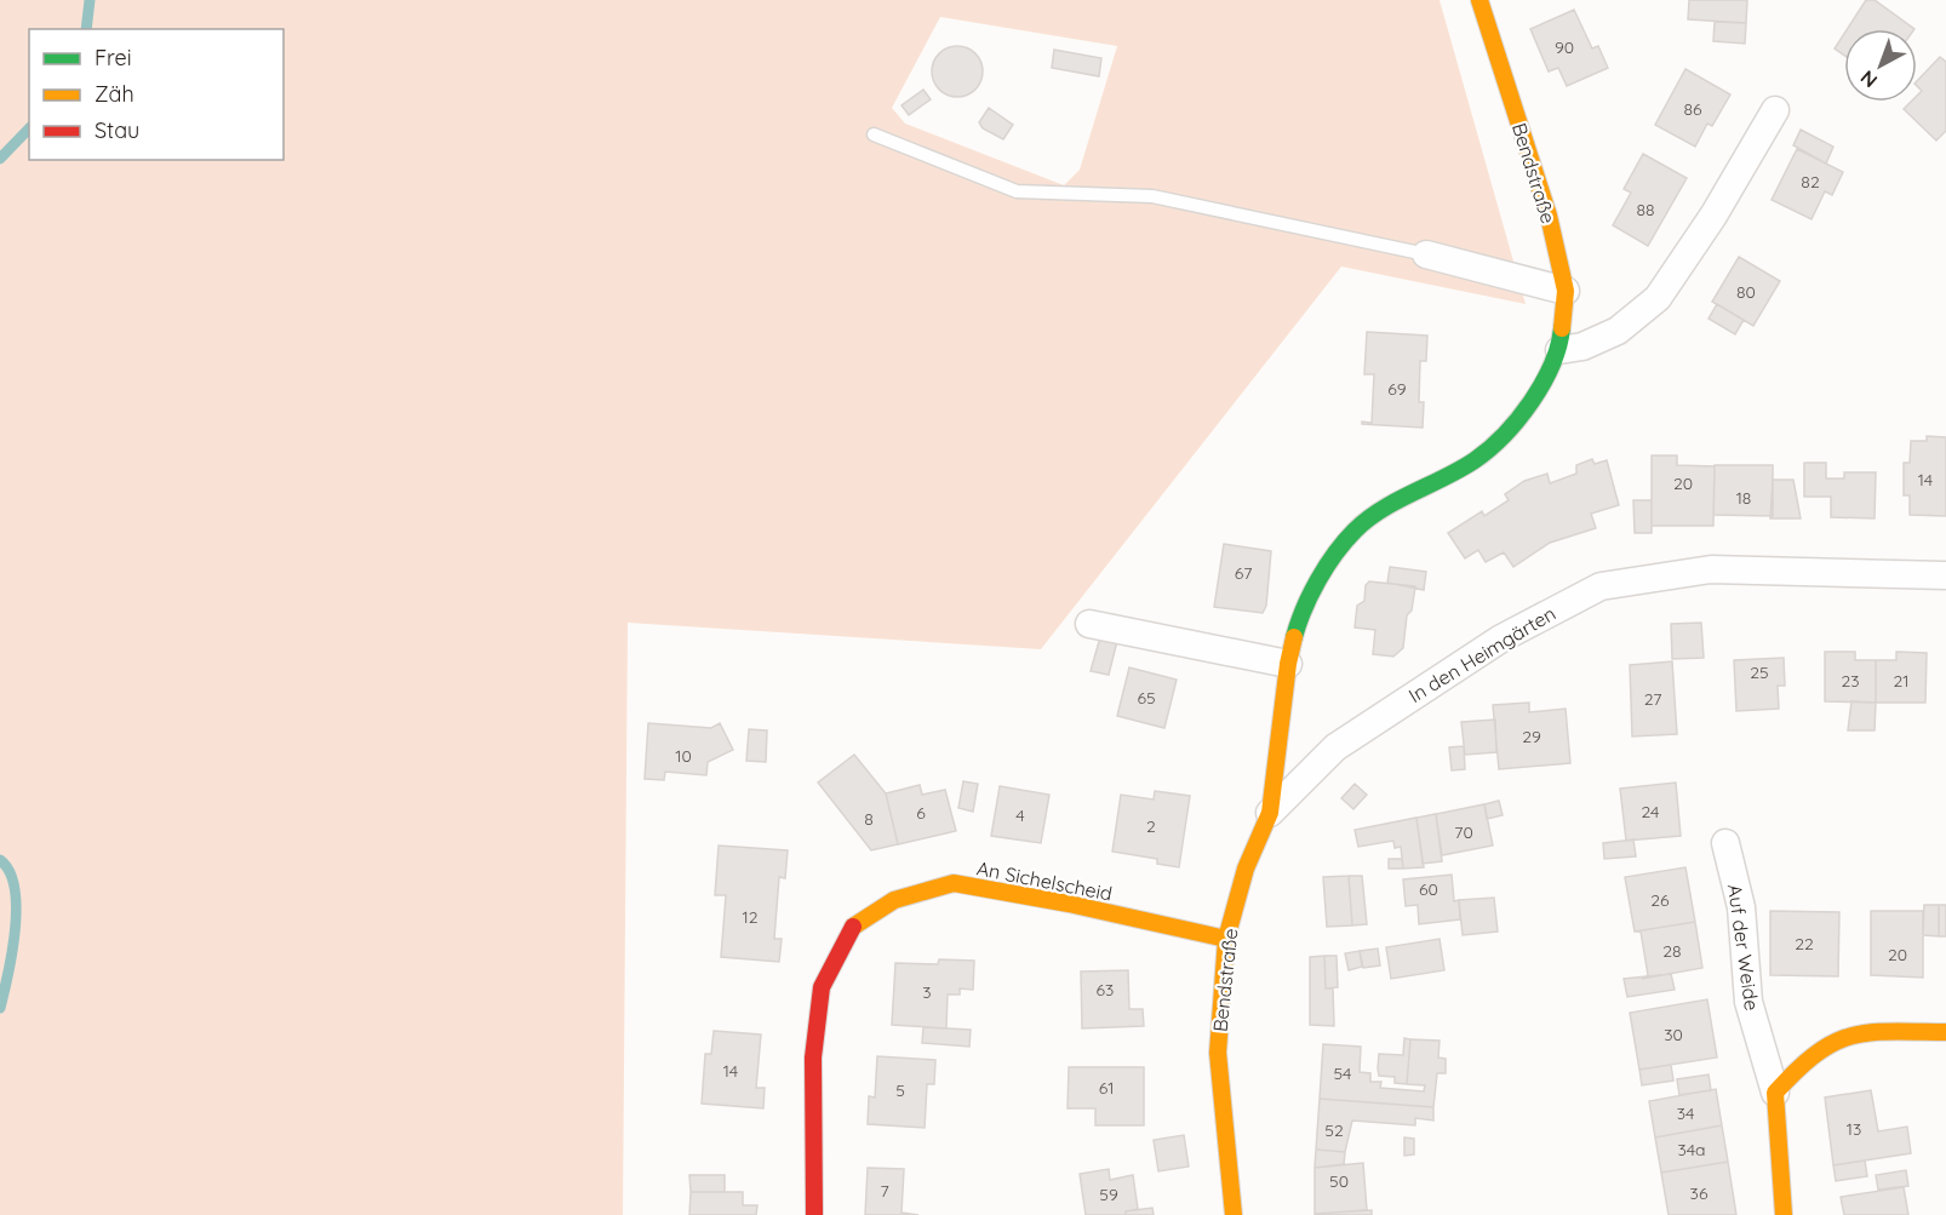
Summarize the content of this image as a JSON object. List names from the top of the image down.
{
  "streets": {
    "street": [
      "Bendstraße",
      "In den Heimgärten",
      "An Sichelscheid",
      "Auf der Weide"
    ]
  },
  "crossings": [
    ["Bendstraße", "In den Heimgärten"],
    ["Bendstraße", "An Sichelscheid"]
  ],
  "house_numbers": [
    "90",
    "86",
    "82",
    "88",
    "80",
    "69",
    "14",
    "20",
    "18",
    "67",
    "25",
    "23",
    "21",
    "65",
    "27",
    "29",
    "10",
    "24",
    "6",
    "4",
    "8",
    "2",
    "70",
    "60",
    "26",
    "12",
    "22",
    "28",
    "20",
    "63",
    "3",
    "30",
    "14",
    "54",
    "61",
    "5",
    "34",
    "13",
    "52",
    "34a",
    "50",
    "7",
    "36",
    "59"
  ],
  "legend": ["Frei", "Zäh", "Stau"],
  "north": "bottom left"
}
